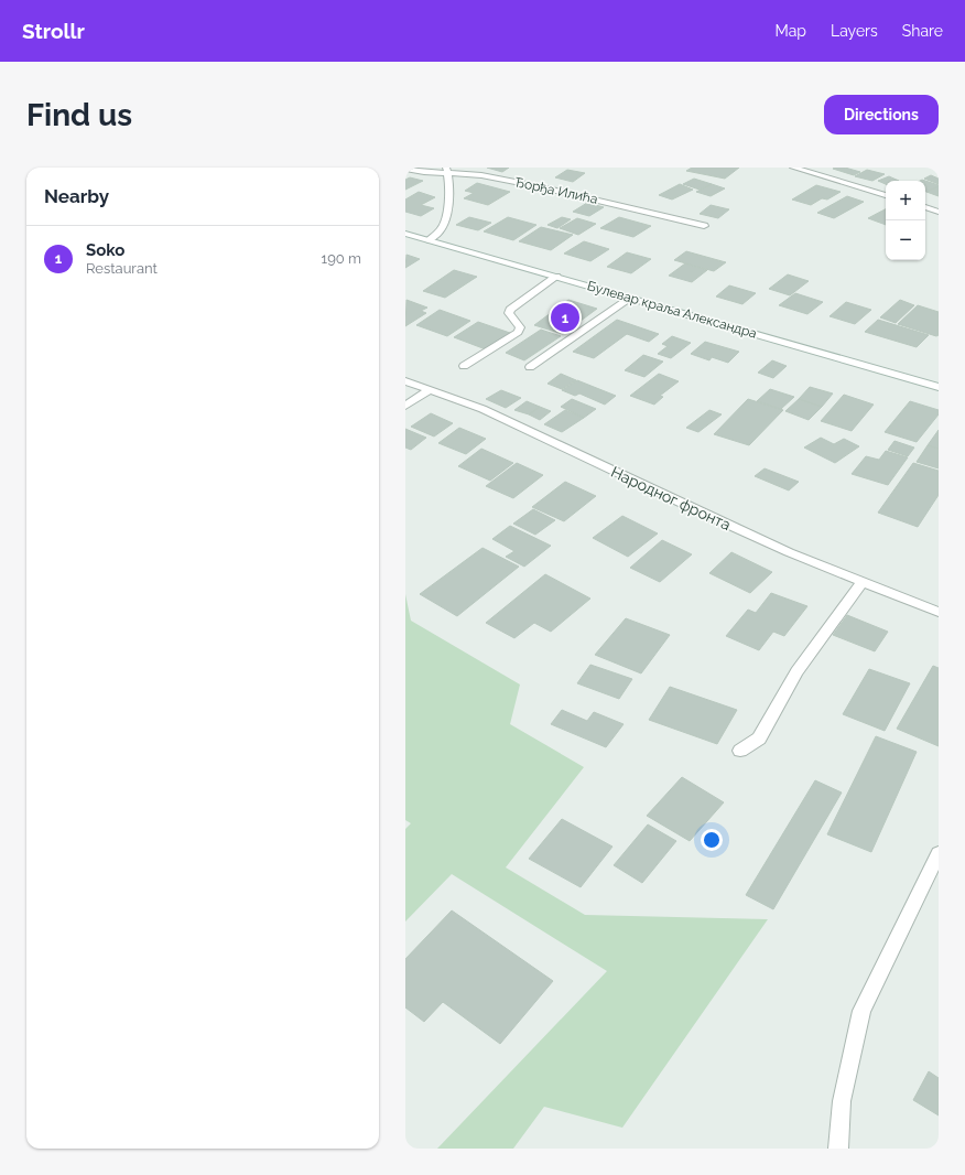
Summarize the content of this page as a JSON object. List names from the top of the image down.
{
  "streets": {
    "street": ["Ђорђа Илића", "Булевар краља Александра", "Народног фронта"]
  },
  "page": {
    "header": "Strollr",
    "nav": ["Map", "Layers", "Share"],
    "buttons": "Directions",
    "title": "Find us",
    "heading": "Nearby",
    "map_buttons": ["+", "−"],
    "list": [
      {
        "mark": "1",
        "name": "Soko",
        "note": "Restaurant",
        "value": "190 m"
      }
    ],
    "pins": "1"
  }
}
